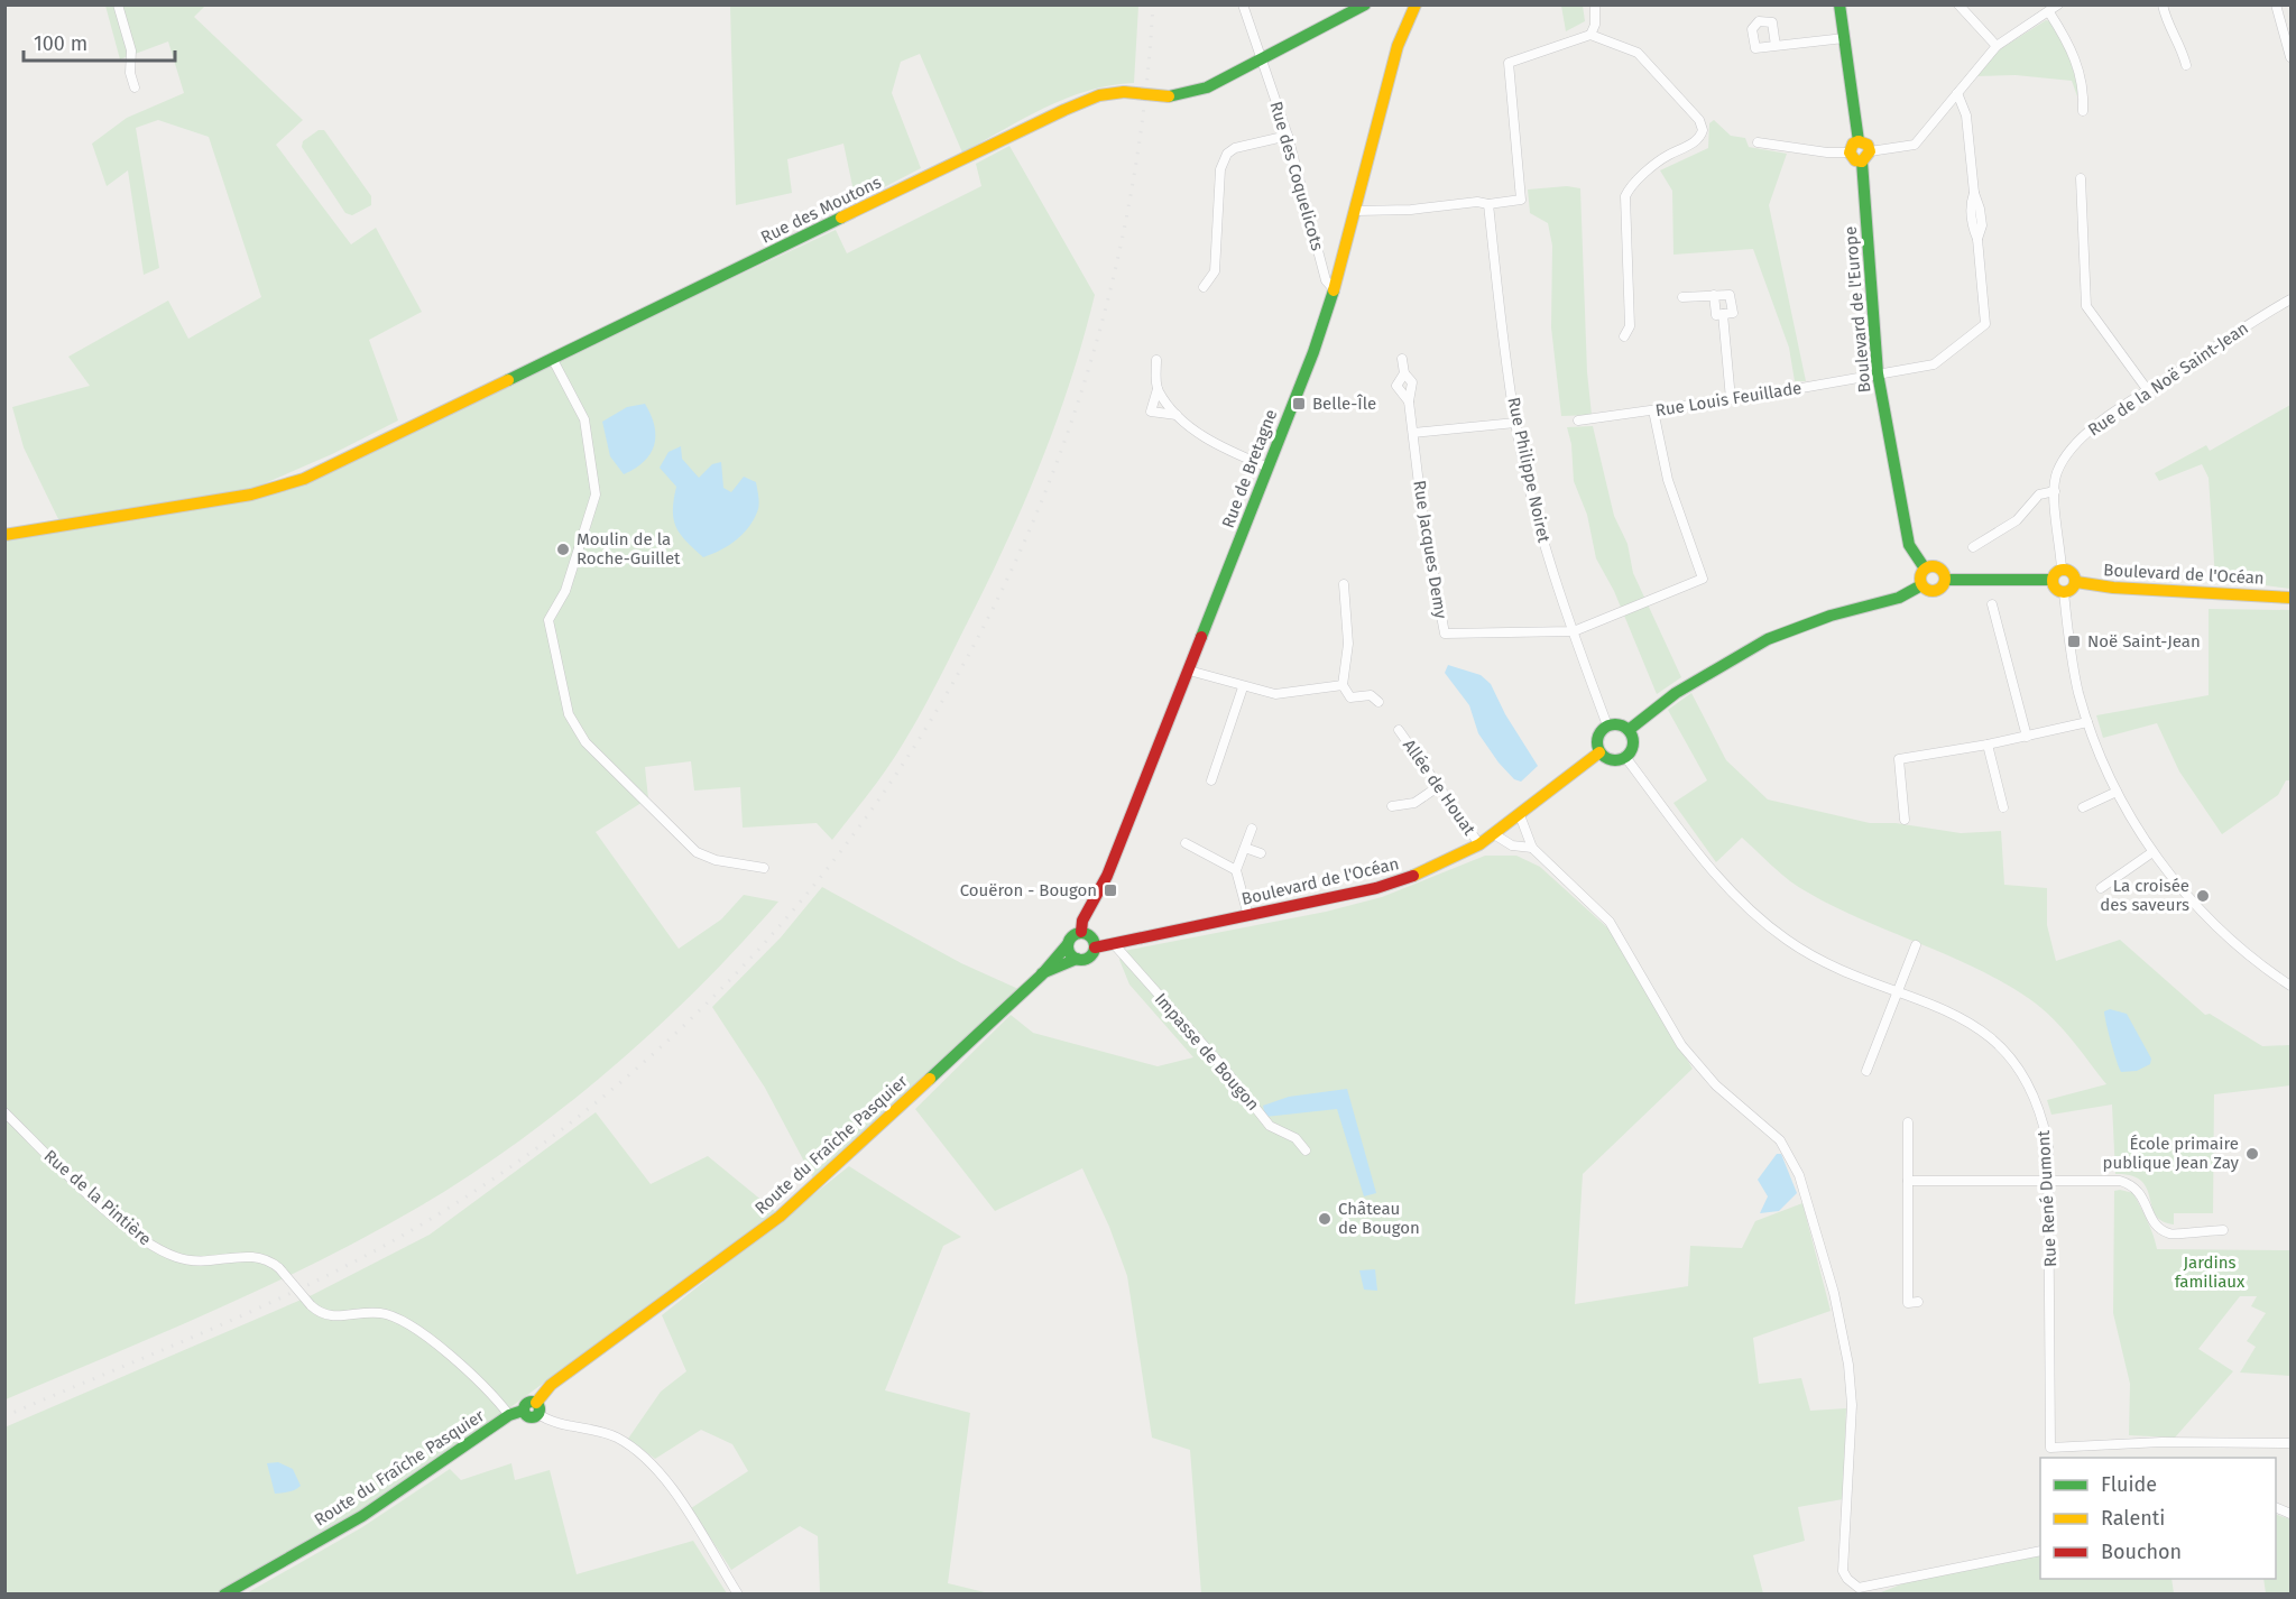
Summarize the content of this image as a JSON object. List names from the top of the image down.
{
  "streets": {
    "main road": [
      "Rue des Moutons",
      "Boulevard de l'Europe",
      "Rue de Bretagne",
      "Boulevard de l'Océan",
      "Route du Fraîche Pasquier"
    ],
    "street": [
      "Rue des Coquelicots",
      "Rue de la Noë Saint-Jean",
      "Rue Louis Feuillade",
      "Rue Philippe Noiret",
      "Rue Jacques Demy",
      "Allée de Houat",
      "Impasse de Bougon",
      "Rue de la Pintière",
      "Rue René Dumont"
    ]
  },
  "crossings": [
    ["Rue des Coquelicots", "Rue des Moutons"],
    ["Rue des Coquelicots", "Rue de Bretagne"],
    ["Boulevard de l'Europe", "Rue Louis Feuillade"],
    ["Rue Louis Feuillade", "Rue Jacques Demy"],
    ["Rue de Bretagne", "Boulevard de l'Océan"],
    ["Rue de Bretagne", "Route du Fraîche Pasquier"],
    ["Rue Philippe Noiret", "Rue Jacques Demy"],
    ["Rue Philippe Noiret", "Boulevard de l'Océan"],
    ["Rue Philippe Noiret", "Rue René Dumont"],
    ["Boulevard de l'Océan", "Allée de Houat"],
    ["Boulevard de l'Océan", "Impasse de Bougon"],
    ["Boulevard de l'Océan", "Route du Fraîche Pasquier"],
    ["Boulevard de l'Océan", "Rue René Dumont"],
    ["Route du Fraîche Pasquier", "Rue de la Pintière"]
  ],
  "parks": ["Jardins familiaux"],
  "places": {
    "transit": ["Belle-Île", "Noë Saint-Jean", "Couëron - Bougon"],
    "other": [
      "Moulin de la Roche-Guillet",
      "La croisée des saveurs",
      "École primaire publique Jean Zay",
      "Château de Bougon"
    ]
  },
  "legend": ["Fluide", "Ralenti", "Bouchon"],
  "scale_bar": "100 m"
}
